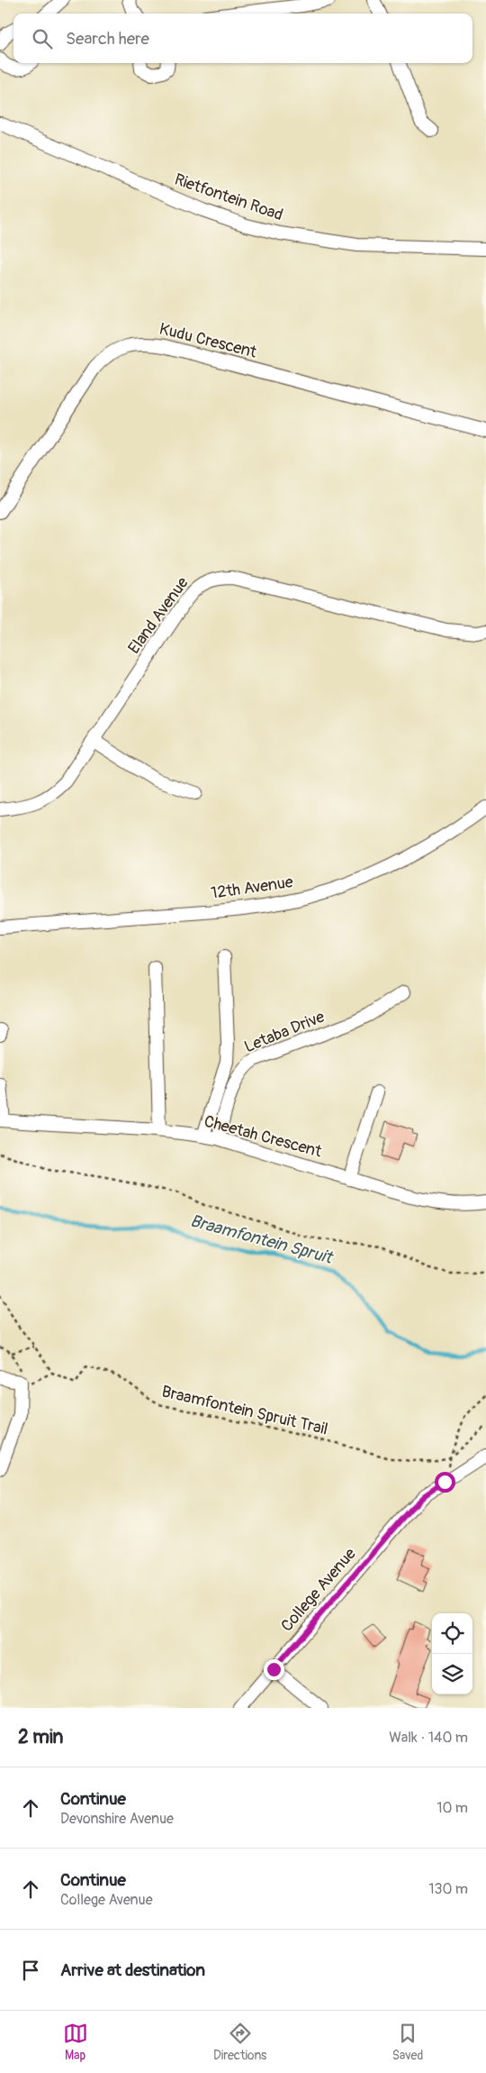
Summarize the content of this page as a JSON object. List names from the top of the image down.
{
  "streets": {
    "street": [
      "Rietfontein Road",
      "Kudu Crescent",
      "Eland Avenue",
      "12th Avenue",
      "Letaba Drive",
      "Cheetah Crescent",
      "College Avenue"
    ],
    "path": ["Braamfontein Spruit Trail"]
  },
  "crossings": [
    ["Letaba Drive", "Cheetah Crescent"]
  ],
  "water": ["Braamfontein Spruit"],
  "page": {
    "search": "Search here",
    "heading": ["2 min", "Walk · 140 m"],
    "list": [
      ["Continue", "Devonshire Avenue", "10 m"],
      ["Continue", "College Avenue", "130 m"],
      "Arrive at destination"
    ],
    "nav": ["Map", "Directions", "Saved"]
  }
}
